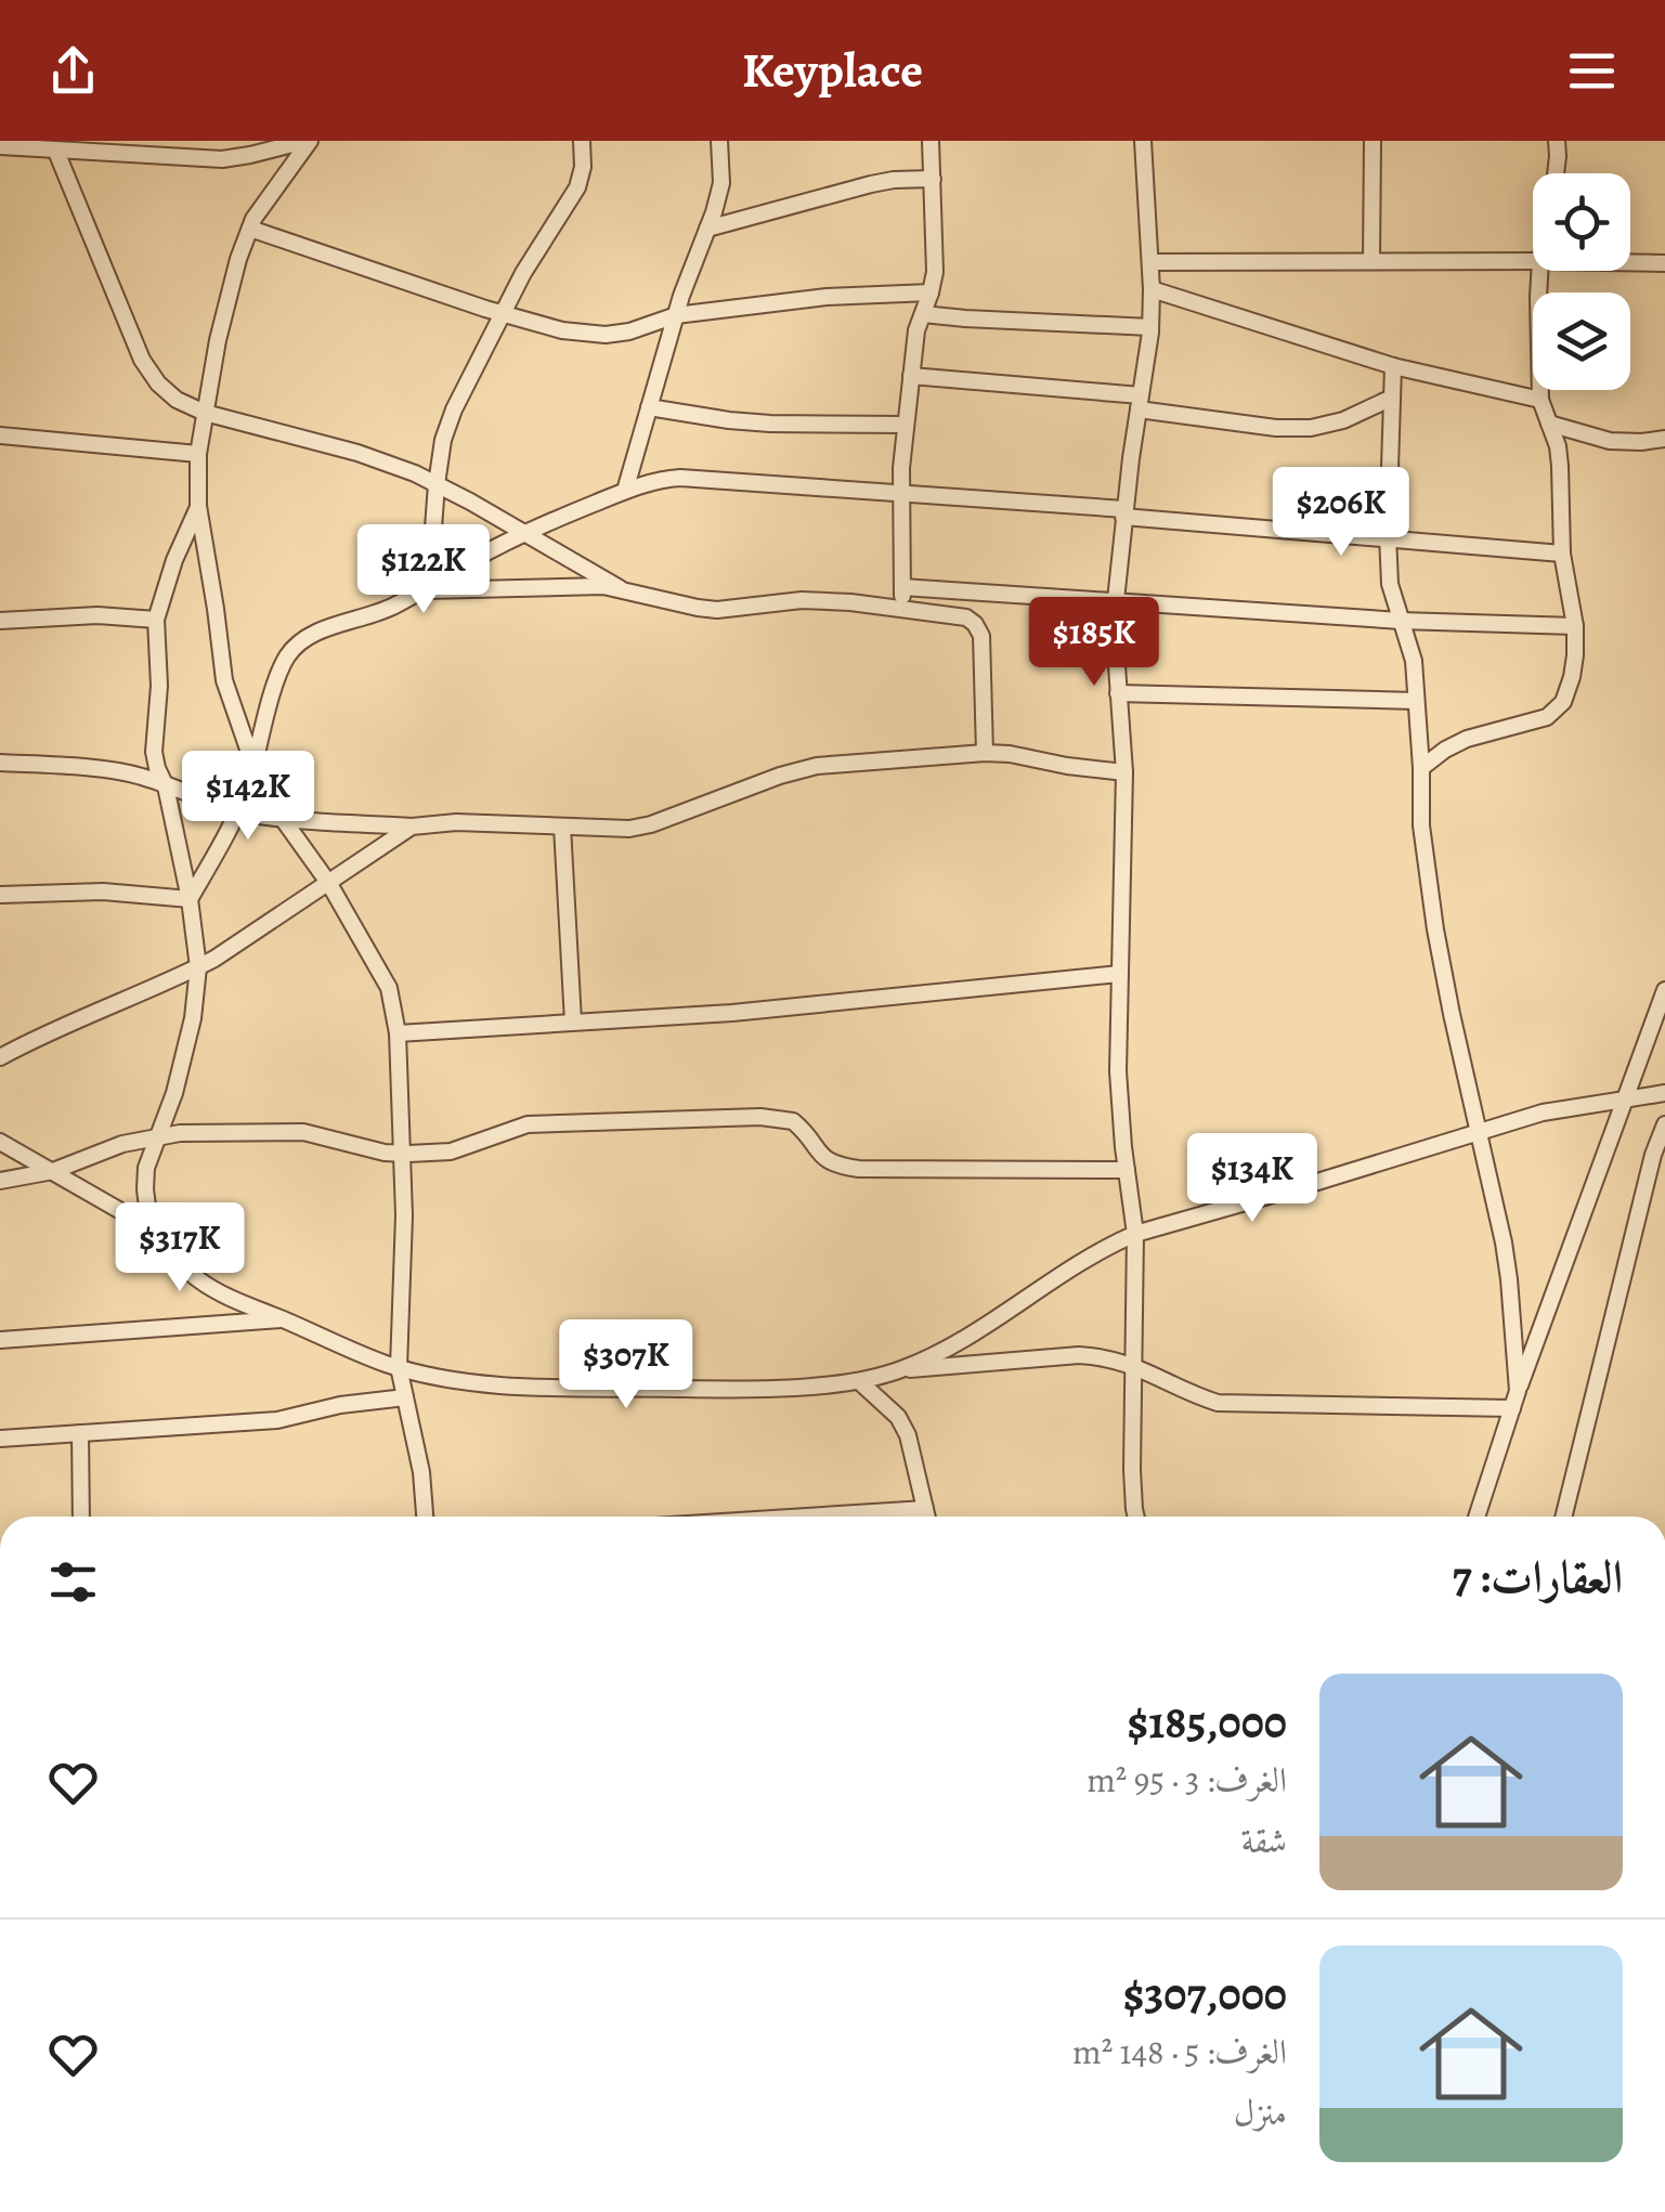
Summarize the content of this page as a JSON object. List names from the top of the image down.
{
  "page": {
    "header": "Keyplace",
    "price": [
      "$206K",
      "$122K",
      "$185K",
      "$142K",
      "$134K",
      "$317K",
      "$307K"
    ],
    "heading": "العقارات: 7",
    "list": [
      {
        "name": "$185,000",
        "note": "الغرف: 3 · 95 m² · شقة"
      },
      {
        "name": "$307,000",
        "note": "الغرف: 5 · 148 m² · منزل"
      }
    ]
  }
}
